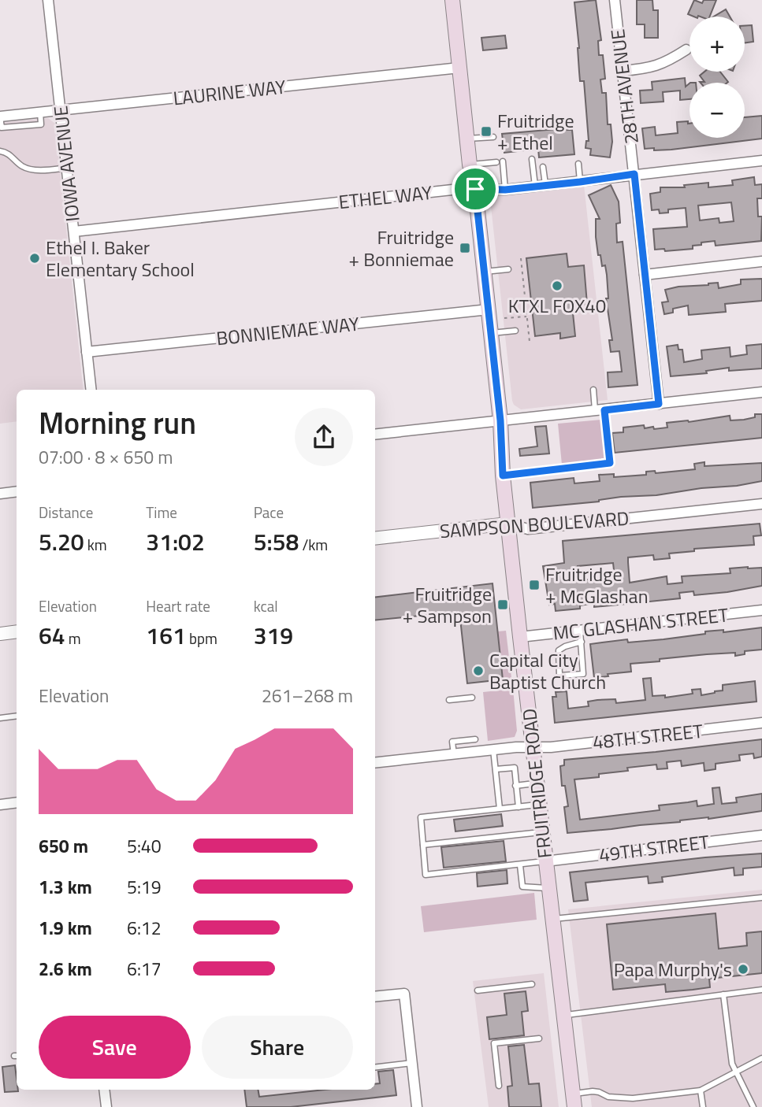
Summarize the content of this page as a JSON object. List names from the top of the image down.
{
  "streets": {
    "main road": ["FRUITRIDGE ROAD"],
    "street": [
      "28TH AVENUE",
      "LAURINE WAY",
      "IOWA AVENUE",
      "ETHEL WAY",
      "BONNIEMAE WAY",
      "SAMPSON BOULEVARD",
      "MC GLASHAN STREET",
      "48TH STREET",
      "49TH STREET"
    ]
  },
  "crossings": [
    ["28TH AVENUE", "ETHEL WAY"],
    ["LAURINE WAY", "IOWA AVENUE"],
    ["LAURINE WAY", "FRUITRIDGE ROAD"],
    ["IOWA AVENUE", "ETHEL WAY"],
    ["IOWA AVENUE", "BONNIEMAE WAY"],
    ["ETHEL WAY", "FRUITRIDGE ROAD"],
    ["BONNIEMAE WAY", "FRUITRIDGE ROAD"],
    ["SAMPSON BOULEVARD", "FRUITRIDGE ROAD"],
    ["MC GLASHAN STREET", "FRUITRIDGE ROAD"],
    ["48TH STREET", "FRUITRIDGE ROAD"],
    ["FRUITRIDGE ROAD", "49TH STREET"]
  ],
  "places": {
    "transit": [
      "Fruitridge + Ethel",
      "Fruitridge + Bonniemae",
      "Fruitridge + McGlashan",
      "Fruitridge + Sampson"
    ],
    "other": [
      "Ethel I. Baker Elementary School",
      "KTXL FOX40",
      "Capital City Baptist Church",
      "Papa Murphy's"
    ]
  },
  "page": {
    "map_buttons": ["+", "−"],
    "heading": ["Morning run", "07:00 · 8 × 650 m"],
    "stats": [
      ["Distance", "5.20 km"],
      ["Time", "31:02"],
      ["Pace", "5:58 /km"],
      ["Elevation", "64 m"],
      ["Heart rate", "161 bpm"],
      ["kcal", "319"]
    ],
    "chart": ["Elevation", "261–268 m"],
    "list": [
      {
        "name": "650 m",
        "note": "5:40"
      },
      {
        "name": "1.3 km",
        "note": "5:19"
      },
      {
        "name": "1.9 km",
        "note": "6:12"
      },
      {
        "name": "2.6 km",
        "note": "6:17"
      }
    ],
    "buttons": ["Save", "Share"]
  }
}
